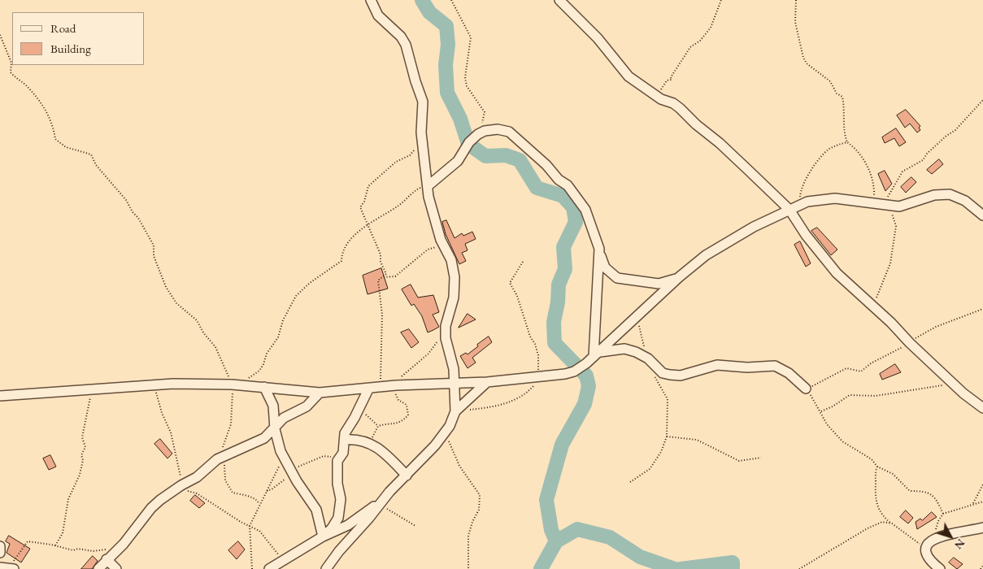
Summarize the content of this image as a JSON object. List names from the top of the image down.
{
  "legend": ["Road", "Building"],
  "north": "bottom right"
}
